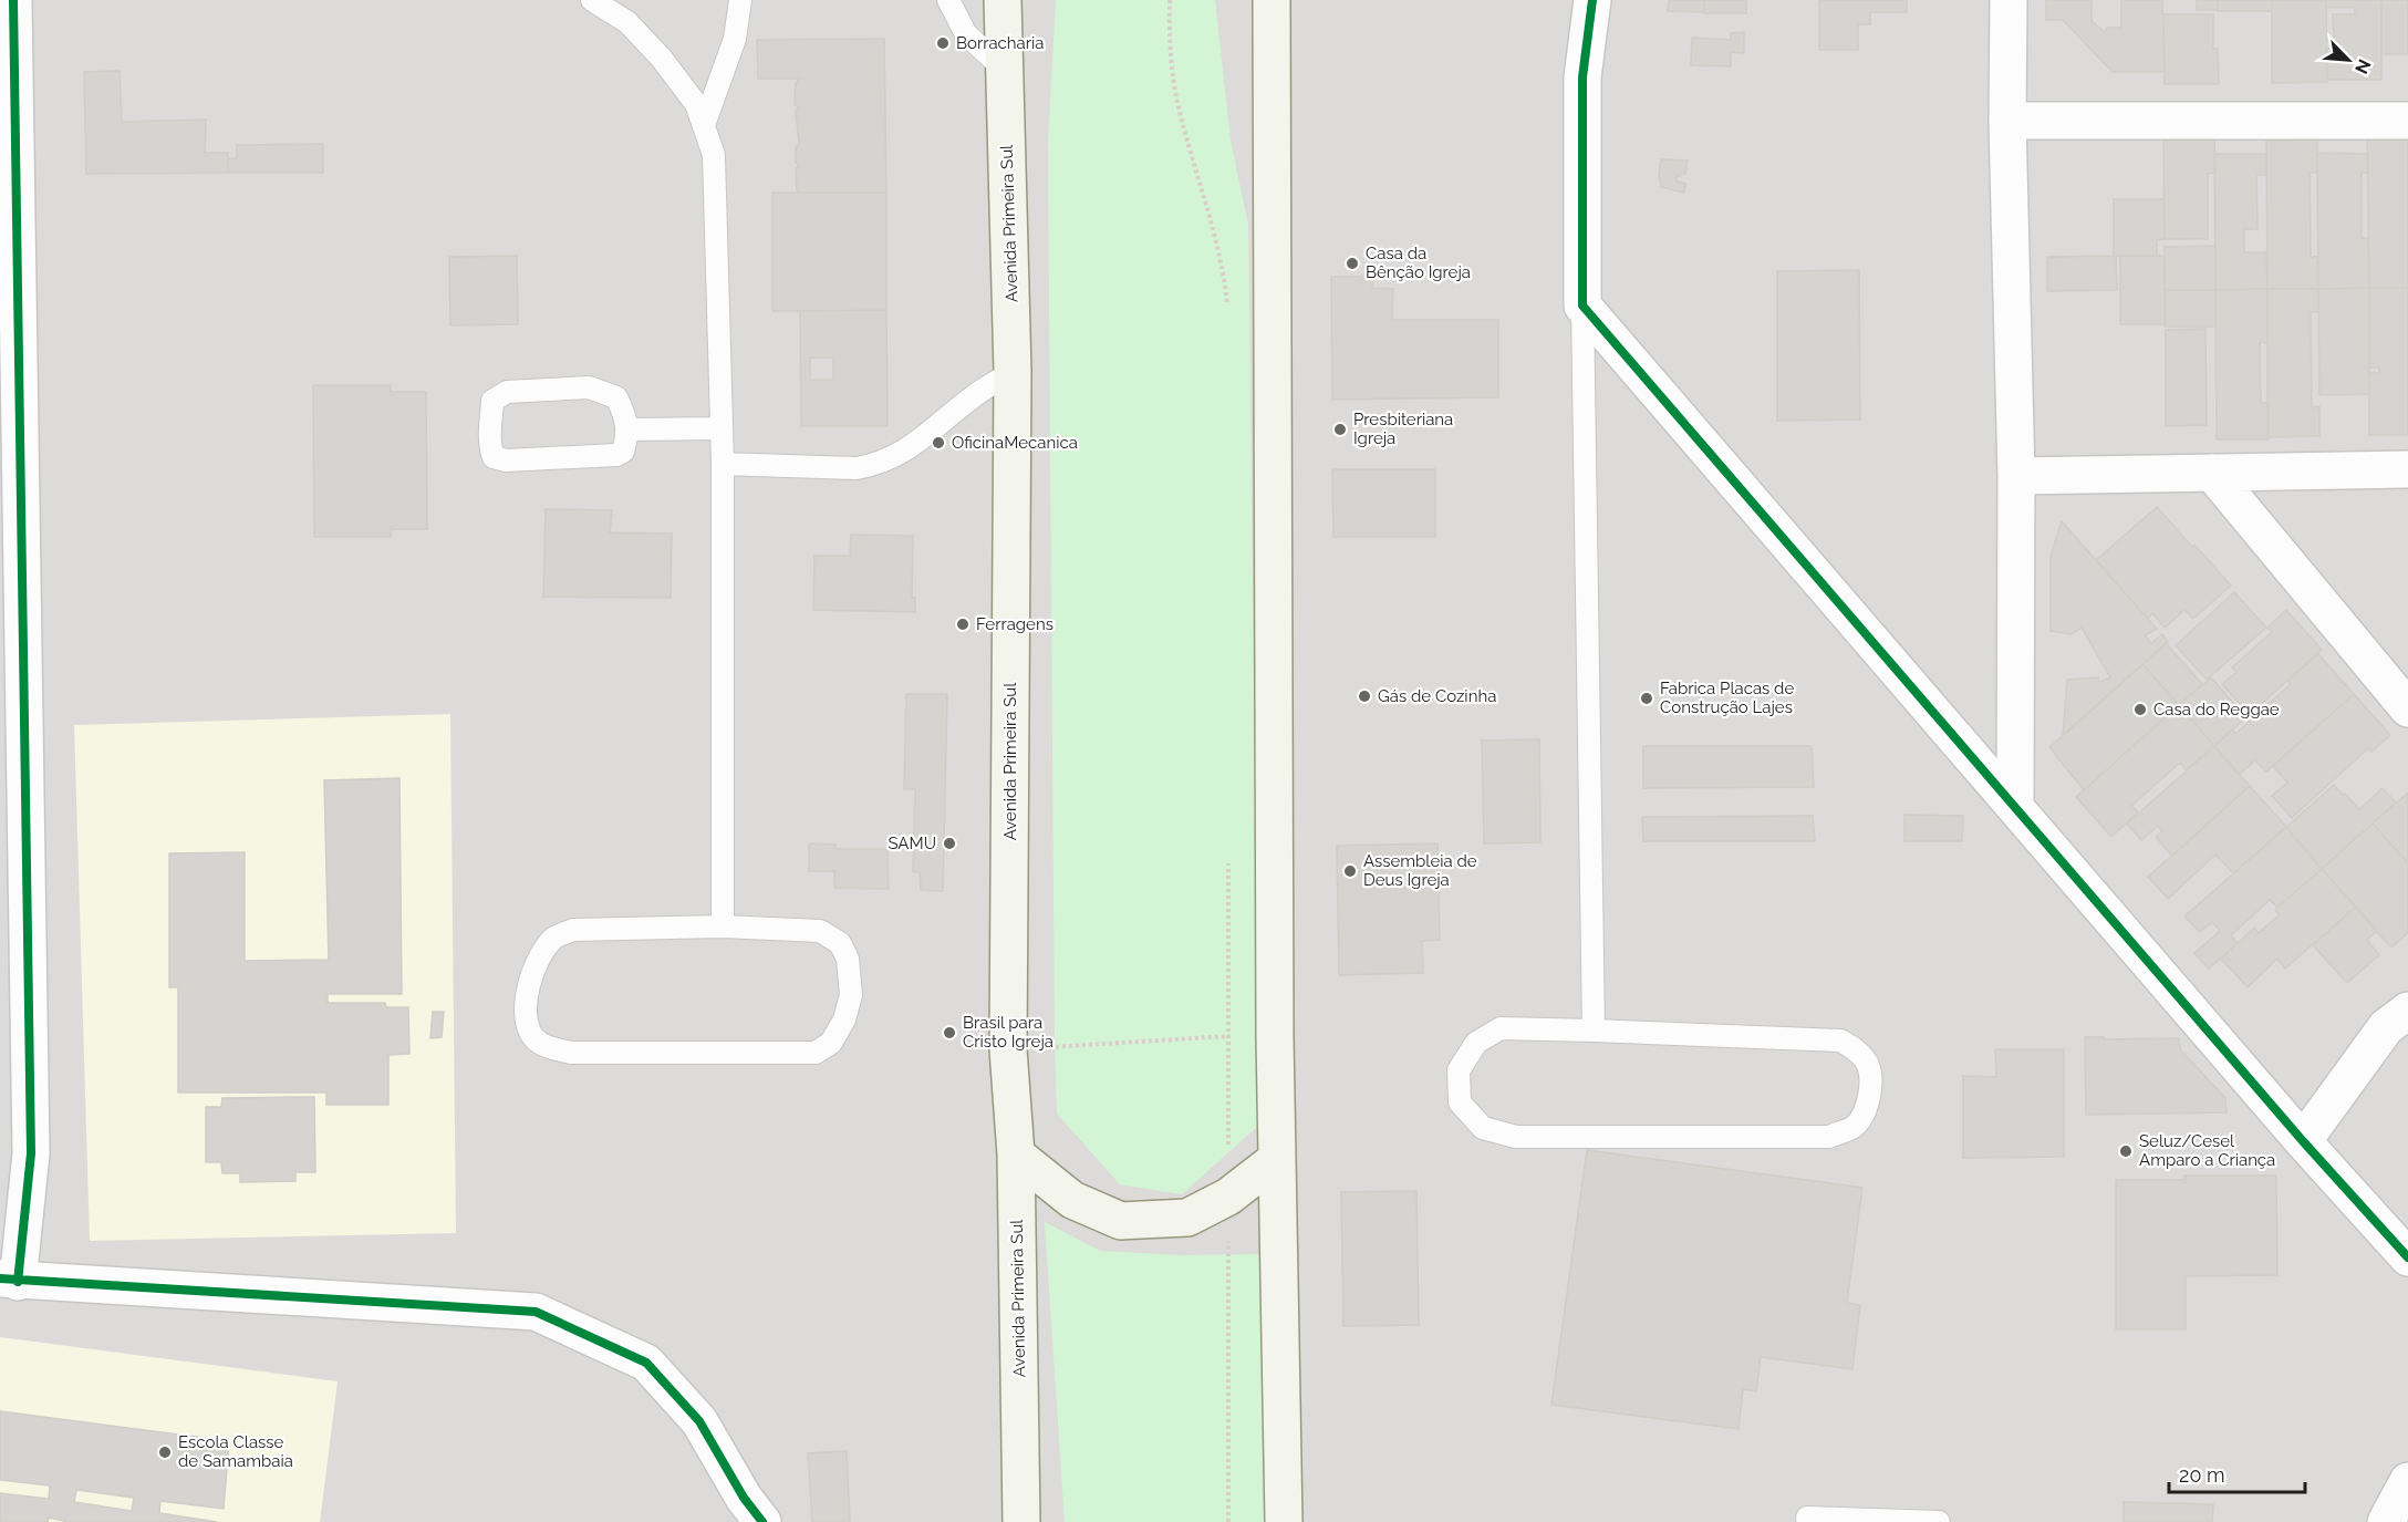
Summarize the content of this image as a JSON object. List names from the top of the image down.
{
  "streets": {
    "main road": ["Avenida Primeira Sul"]
  },
  "places": [
    "Borracharia",
    "Casa da Bênção Igreja",
    "Presbiteriana Igreja",
    "OficinaMecanica",
    "Ferragens",
    "Gás de Cozinha",
    "Fabrica Placas de Construção Lajes",
    "Casa do Reggae",
    "SAMU",
    "Assembleia de Deus Igreja",
    "Brasil para Cristo Igreja",
    "Seluz/Cesel Amparo a Criança",
    "Escola Classe de Samambaia"
  ],
  "scale_bar": "20 m",
  "north": "bottom right"
}
